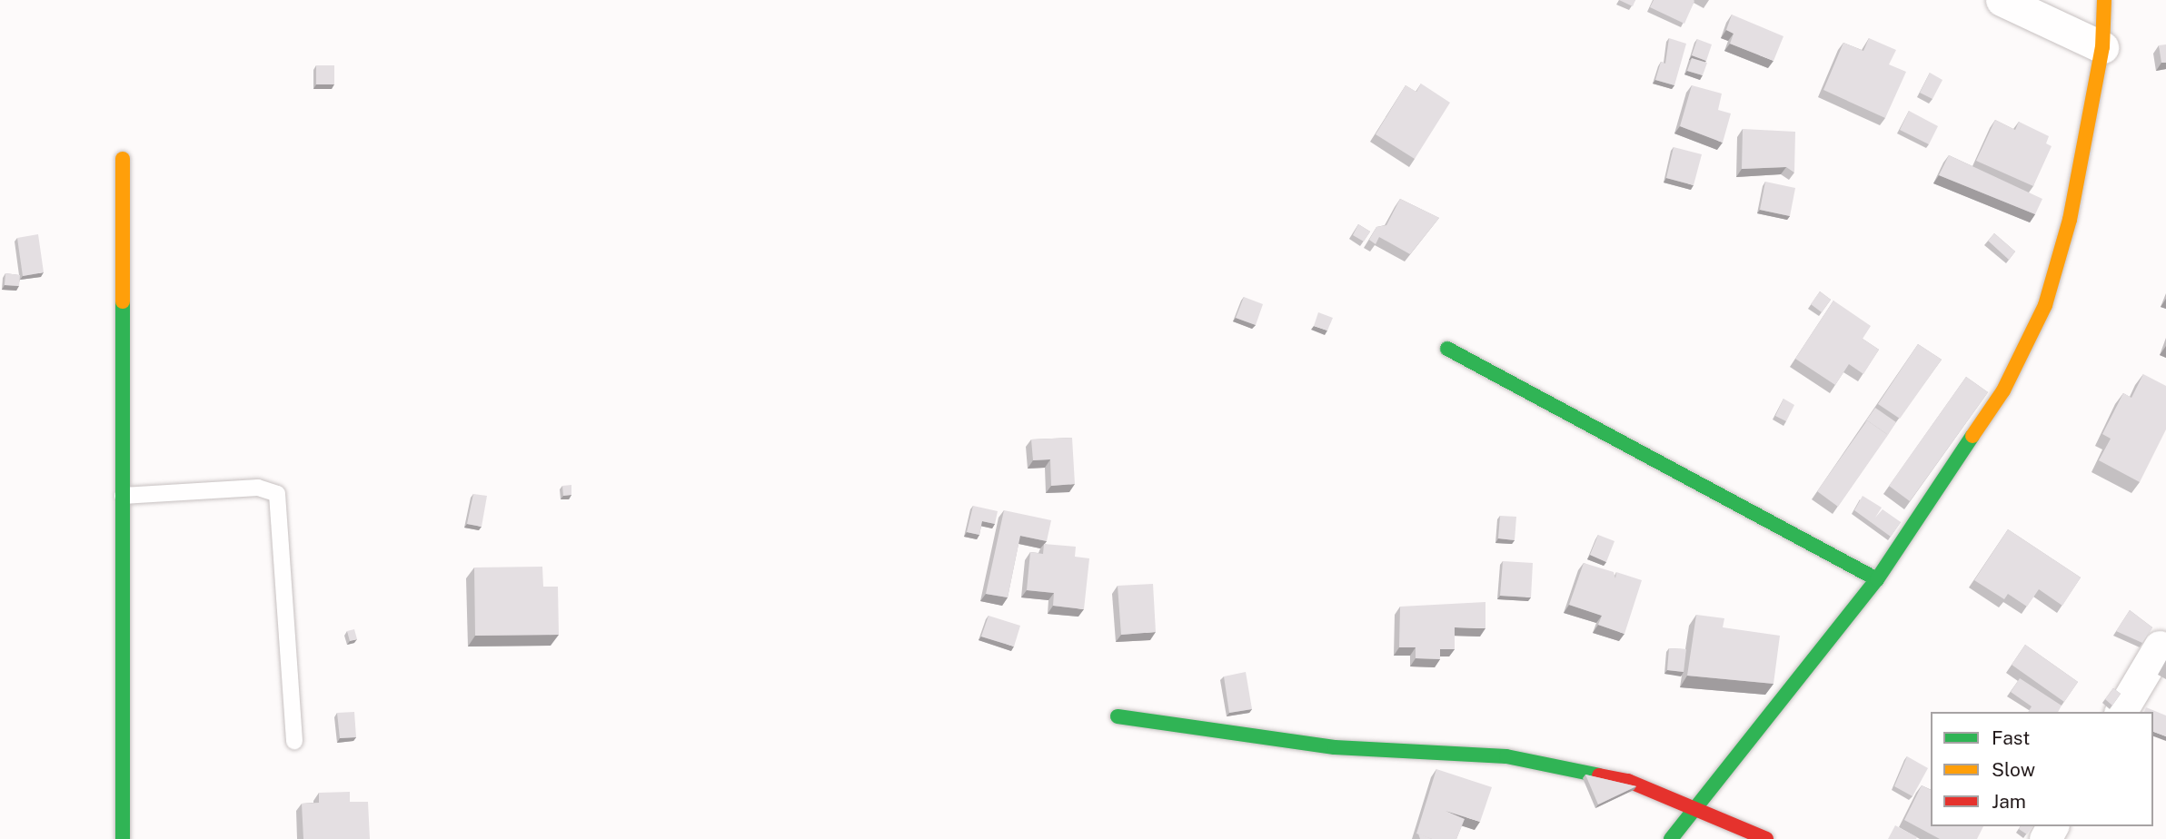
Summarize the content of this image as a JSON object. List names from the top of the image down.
{
  "legend": ["Fast", "Slow", "Jam"]
}
